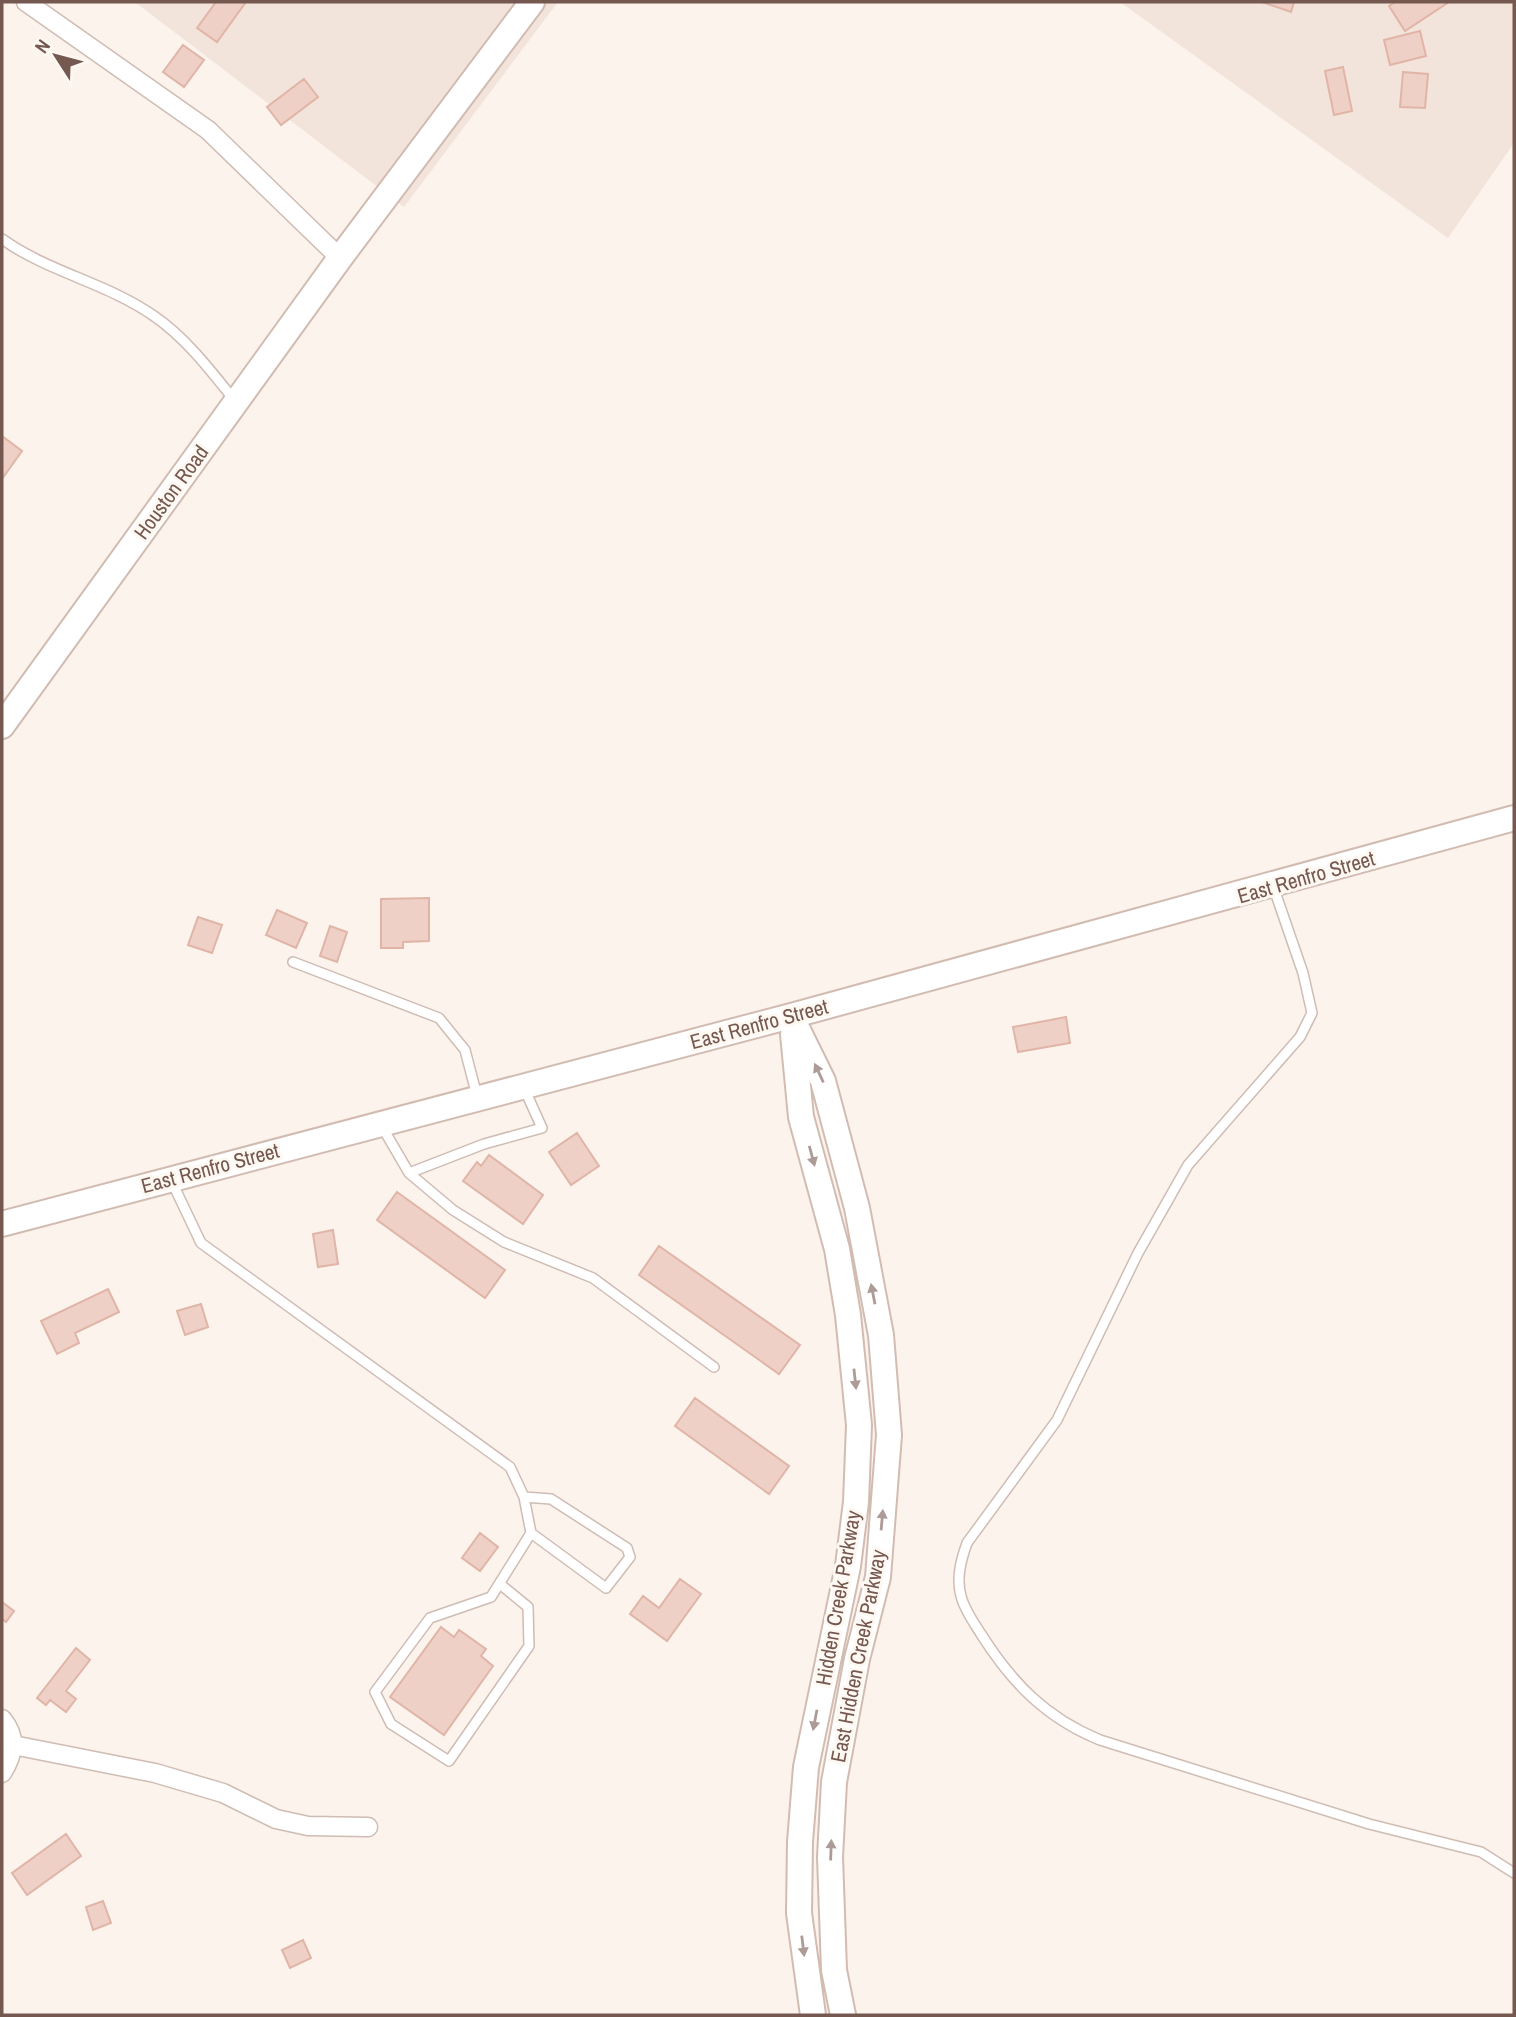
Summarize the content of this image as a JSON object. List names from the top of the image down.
{
  "streets": {
    "main road": [
      "Houston Road",
      "East Renfro Street",
      "Hidden Creek Parkway",
      "East Hidden Creek Parkway"
    ]
  },
  "crossings": [
    ["East Renfro Street", "Hidden Creek Parkway"],
    ["East Renfro Street", "East Hidden Creek Parkway"],
    ["Hidden Creek Parkway", "East Hidden Creek Parkway"]
  ],
  "one_way": ["Hidden Creek Parkway", "East Hidden Creek Parkway"],
  "north": "top left"
}
